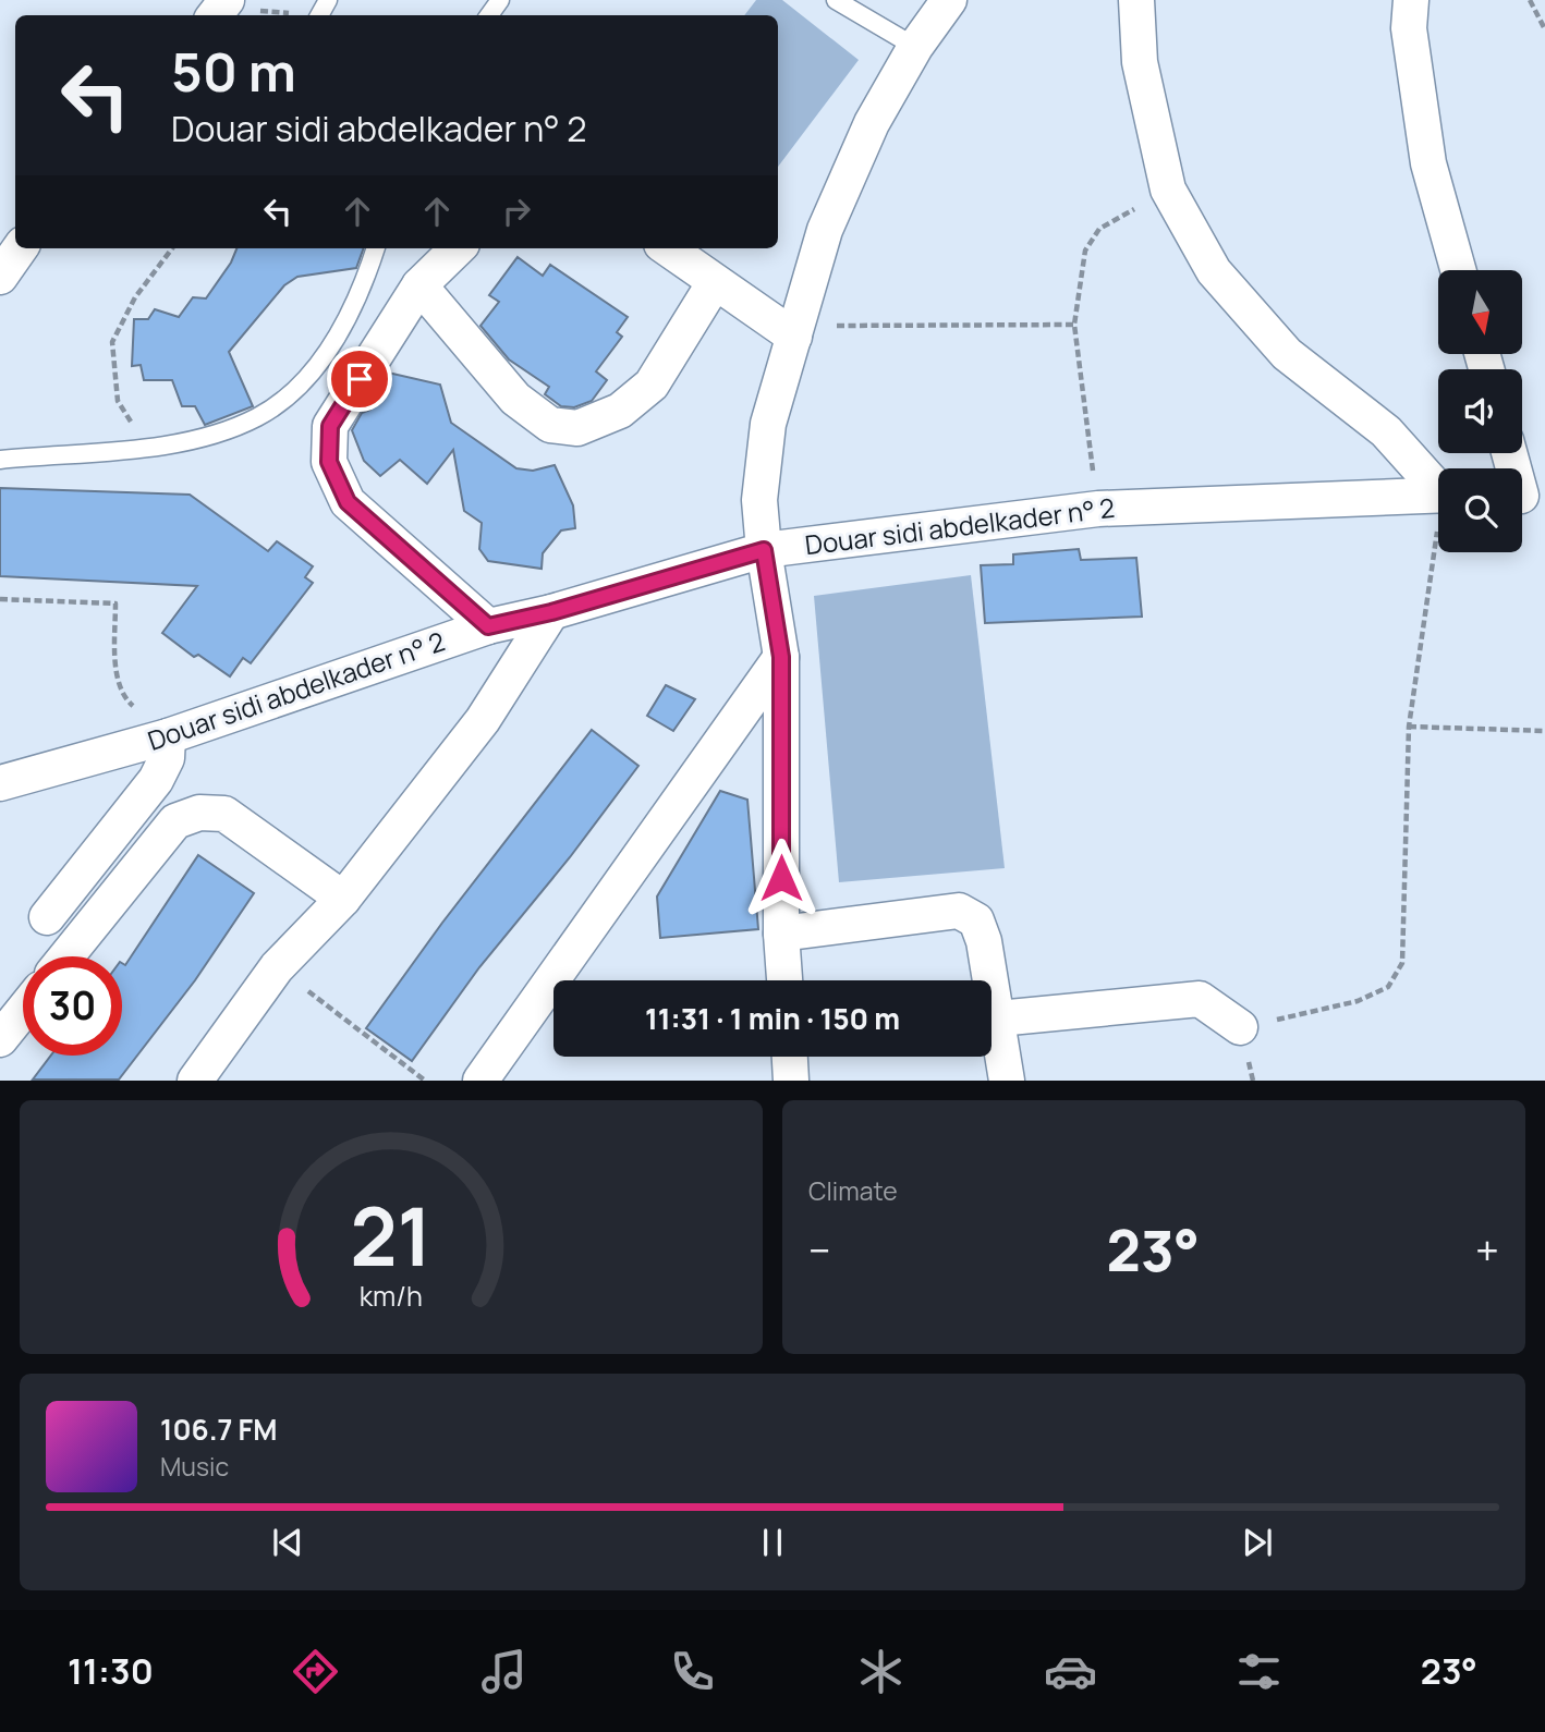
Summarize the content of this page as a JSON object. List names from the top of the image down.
{
  "streets": {
    "street": ["Douar sidi abdelkader n° 2"]
  },
  "north": "bottom",
  "page": {
    "turn": ["50 m", "Douar sidi abdelkader n° 2"],
    "limit": "30",
    "trip": "11:31 · 1 min · 150 m",
    "tile": "Climate",
    "heat": ["−", "23°", "+"],
    "song": ["106.7 FM", "Music"],
    "tabs": ["11:30", "23°"],
    "gauge": ["21", "km/h"]
  }
}
